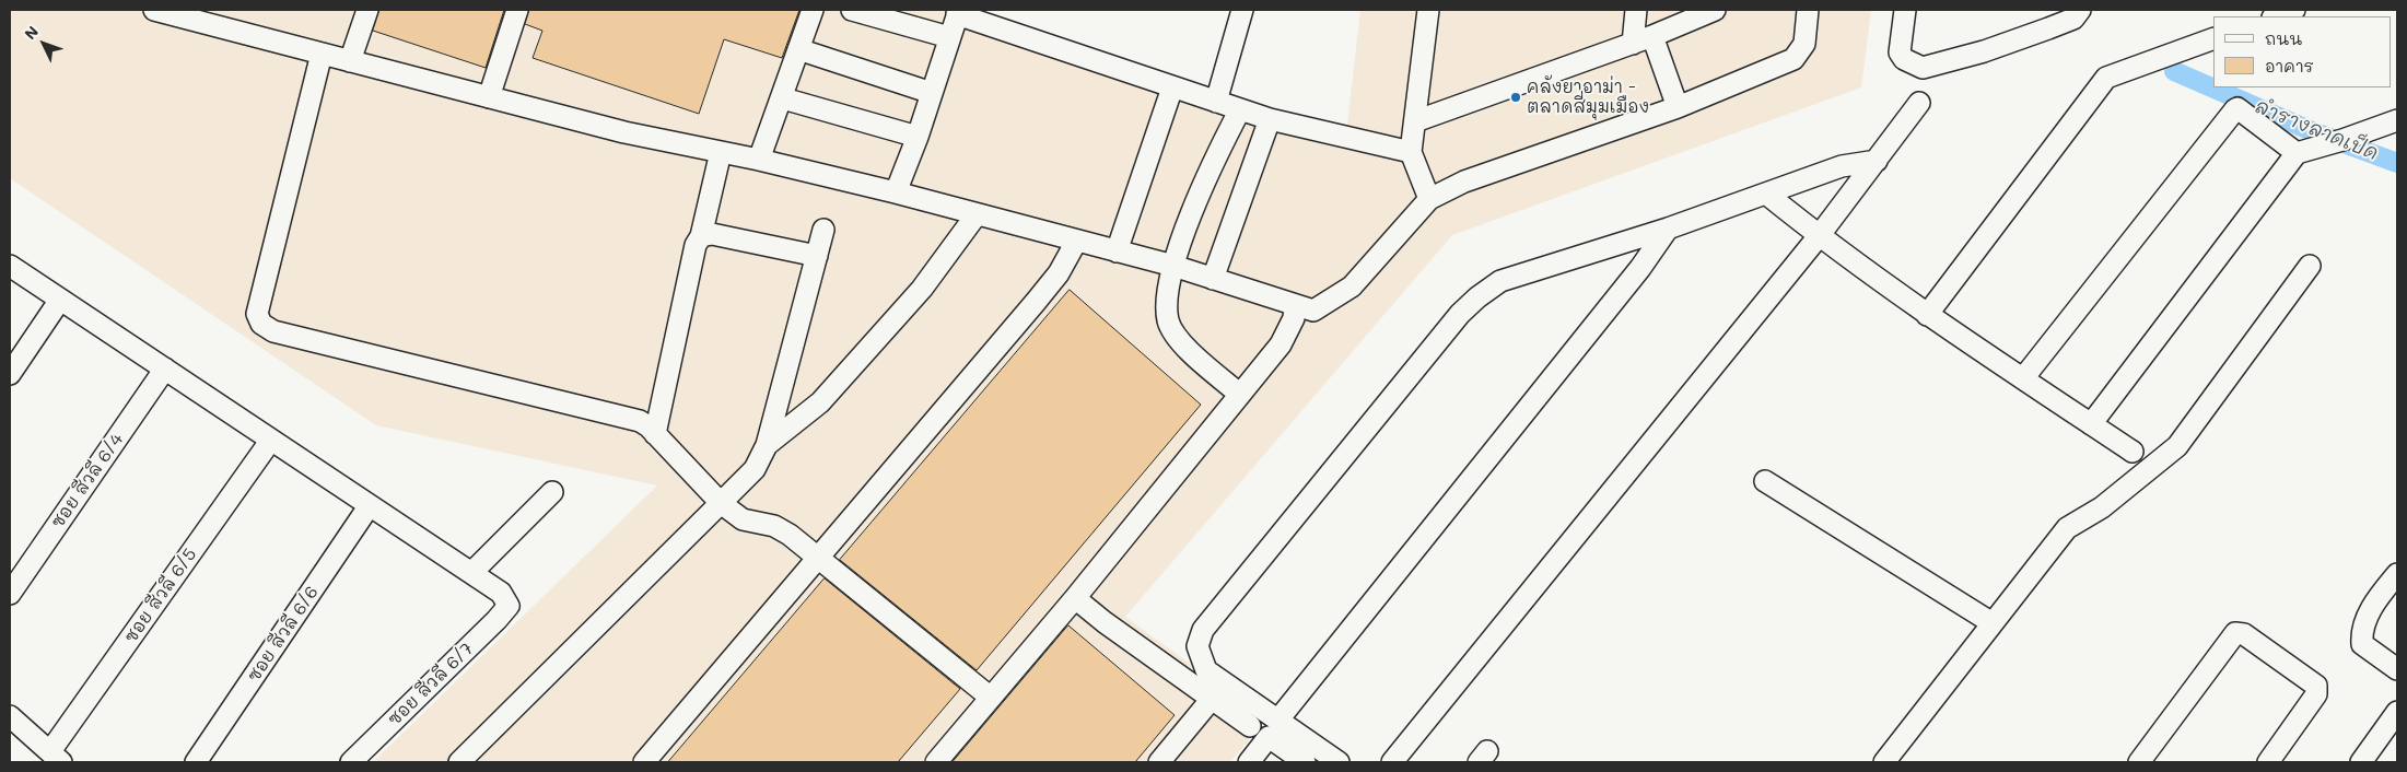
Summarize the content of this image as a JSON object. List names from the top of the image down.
{
  "streets": {
    "street": [
      "ซอย สีวลี 6/4",
      "ซอย สีวลี 6/5",
      "ซอย สีวลี 6/6",
      "ซอย สีวลี 6/7"
    ]
  },
  "water": ["ลำรางลาดเป็ด"],
  "places": ["คลังยาอาม่า - ตลาดสี่มุมเมือง"],
  "legend": ["ถนน", "อาคาร"],
  "north": "top left"
}
